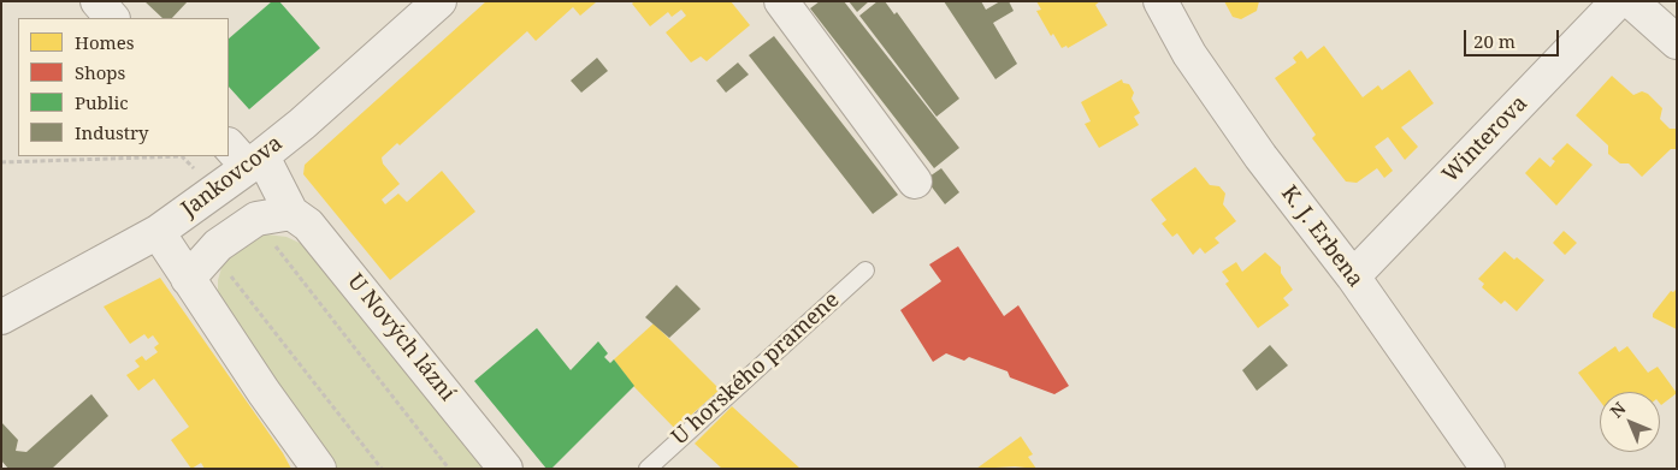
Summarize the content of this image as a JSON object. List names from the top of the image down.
{
  "streets": {
    "street": [
      "Winterova",
      "Jankovcova",
      "K. J. Erbena",
      "U Nových lázní"
    ],
    "lane": ["U horského pramene"]
  },
  "crossings": [
    ["Winterova", "K. J. Erbena"],
    ["Jankovcova", "U Nových lázní"]
  ],
  "legend": [
    "Homes",
    "Shops",
    "Public",
    "Industry"
  ],
  "scale_bar": "20 m",
  "north": "top left"
}
